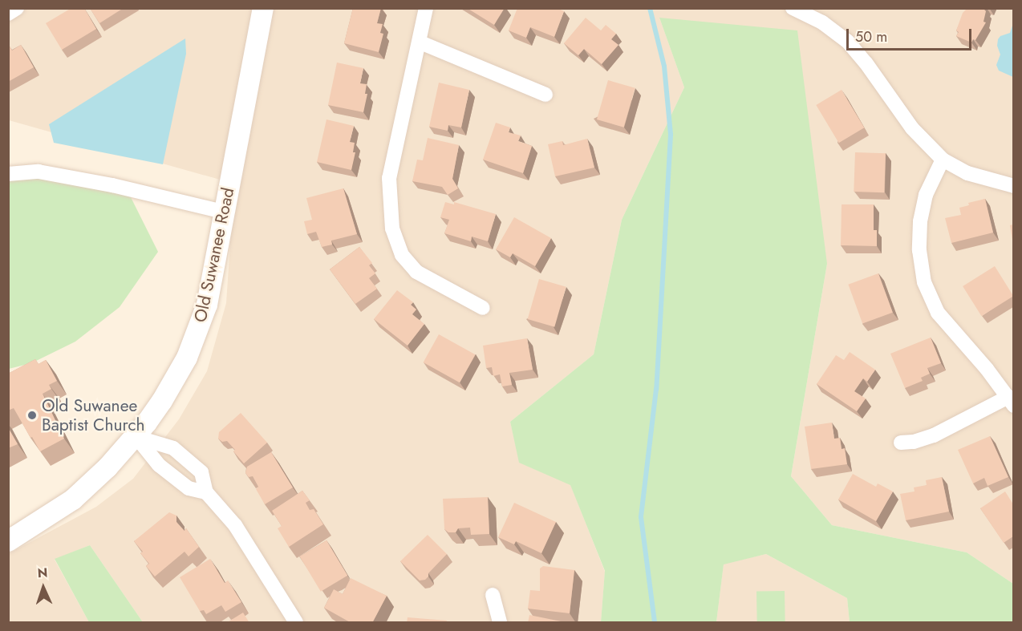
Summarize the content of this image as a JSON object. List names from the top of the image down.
{
  "streets": {
    "street": ["Old Suwanee Road"]
  },
  "places": ["Old Suwanee Baptist Church"],
  "scale_bar": "50 m",
  "north": "top"
}
